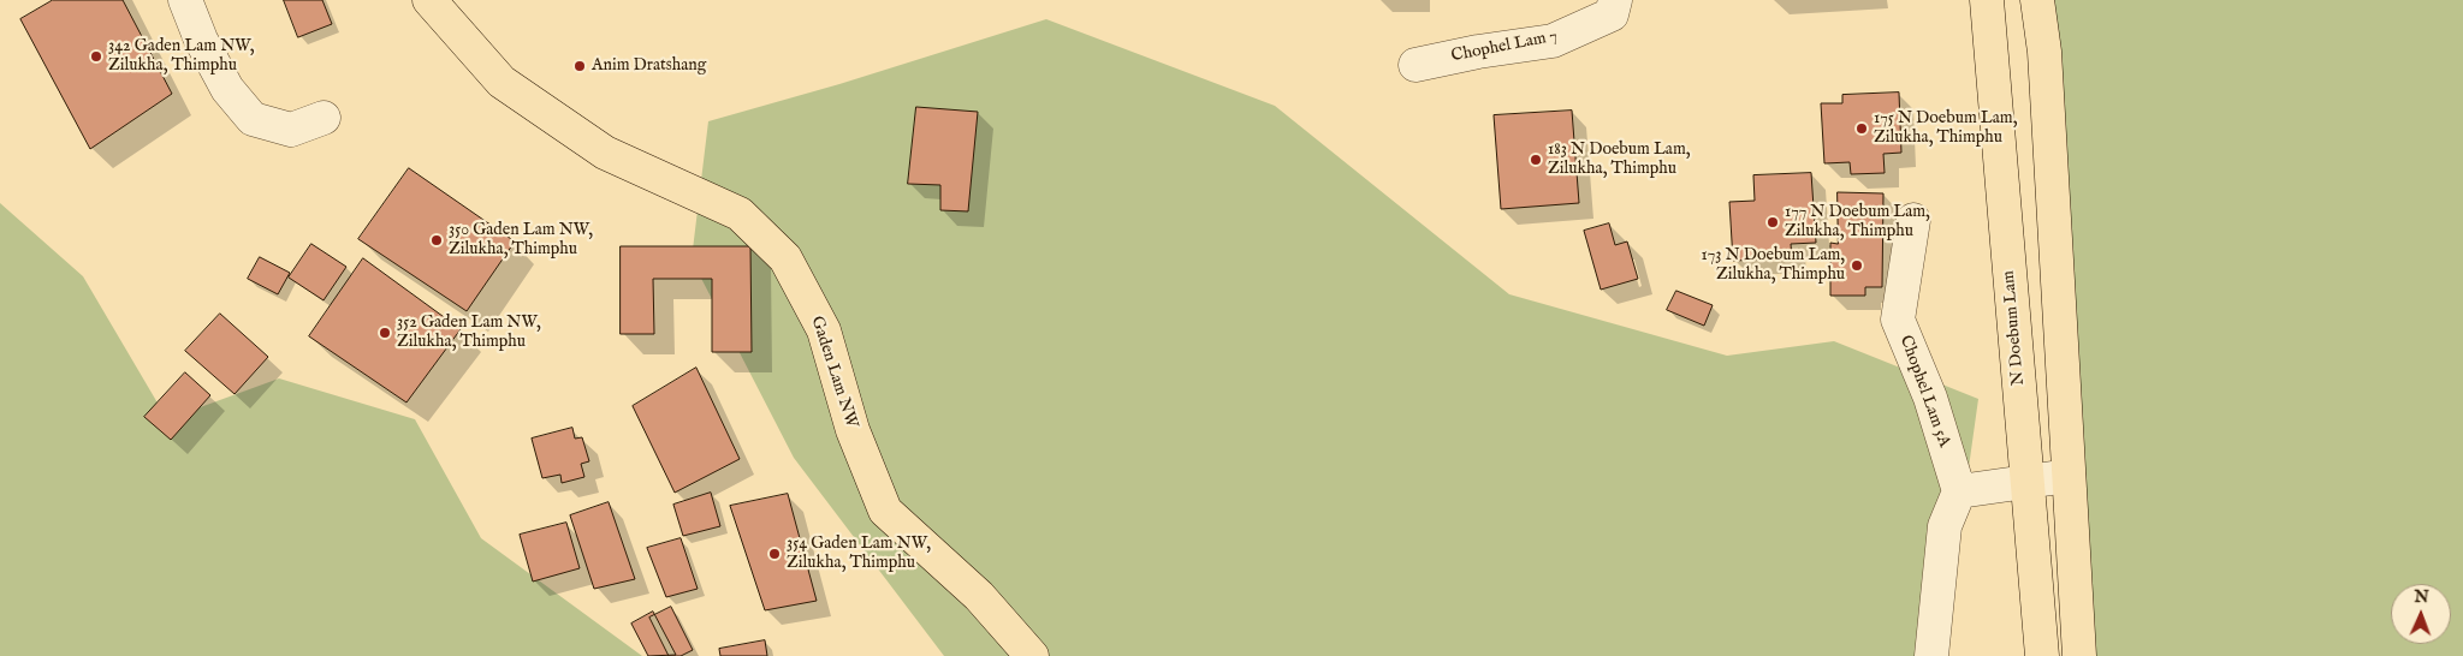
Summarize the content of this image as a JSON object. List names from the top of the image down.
{
  "streets": {
    "main road": ["N Doebum Lam", "Gaden Lam NW"],
    "street": ["Chophel Lam 7", "Chophel Lam 5A"]
  },
  "places": [
    "342 Gaden Lam NW, Zilukha, Thimphu",
    "Anim Dratshang",
    "175 N Doebum Lam, Zilukha, Thimphu",
    "183 N Doebum Lam, Zilukha, Thimphu",
    "177 N Doebum Lam, Zilukha, Thimphu",
    "350 Gaden Lam NW, Zilukha, Thimphu",
    "173 N Doebum Lam, Zilukha, Thimphu",
    "352 Gaden Lam NW, Zilukha, Thimphu",
    "354 Gaden Lam NW, Zilukha, Thimphu"
  ],
  "north": "top"
}
